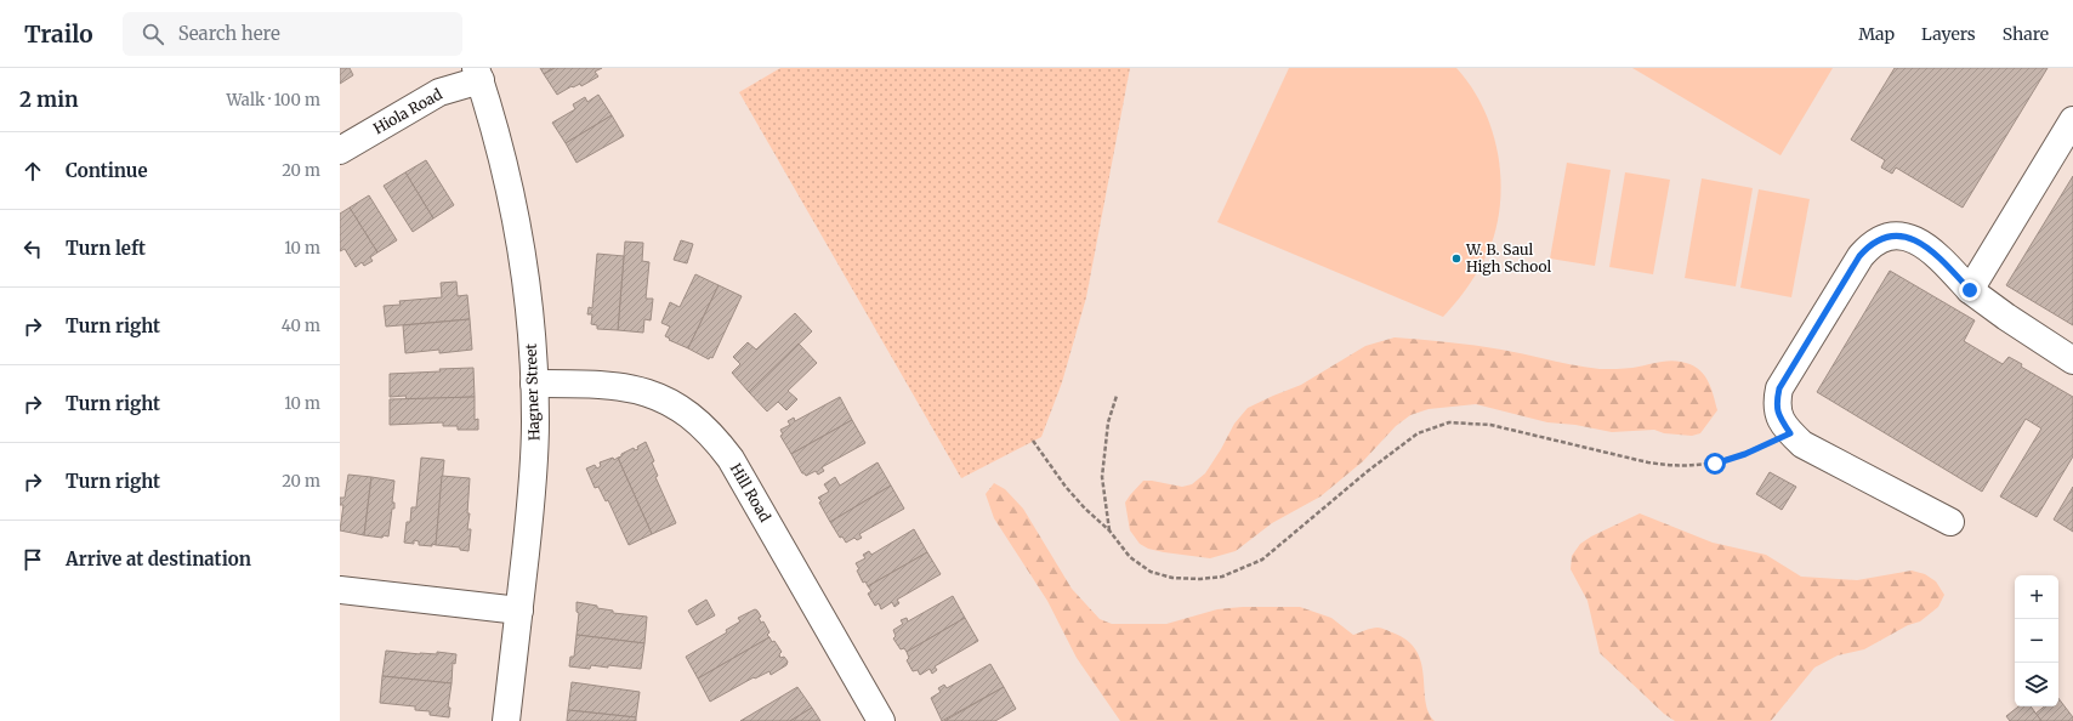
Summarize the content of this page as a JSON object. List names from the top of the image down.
{
  "streets": {
    "street": ["Hiola Road", "Hagner Street", "Hill Road"]
  },
  "crossings": [
    ["Hiola Road", "Hagner Street"],
    ["Hagner Street", "Hill Road"]
  ],
  "places": ["W. B. Saul High School"],
  "page": {
    "header": "Trailo",
    "search": "Search here",
    "nav": ["Map", "Layers", "Share"],
    "heading": ["2 min", "Walk · 100 m"],
    "list": [
      ["Continue", "20 m"],
      ["Turn left", "10 m"],
      ["Turn right", "40 m"],
      ["Turn right", "10 m"],
      ["Turn right", "20 m"],
      "Arrive at destination"
    ],
    "map_buttons": ["+", "−"]
  }
}
